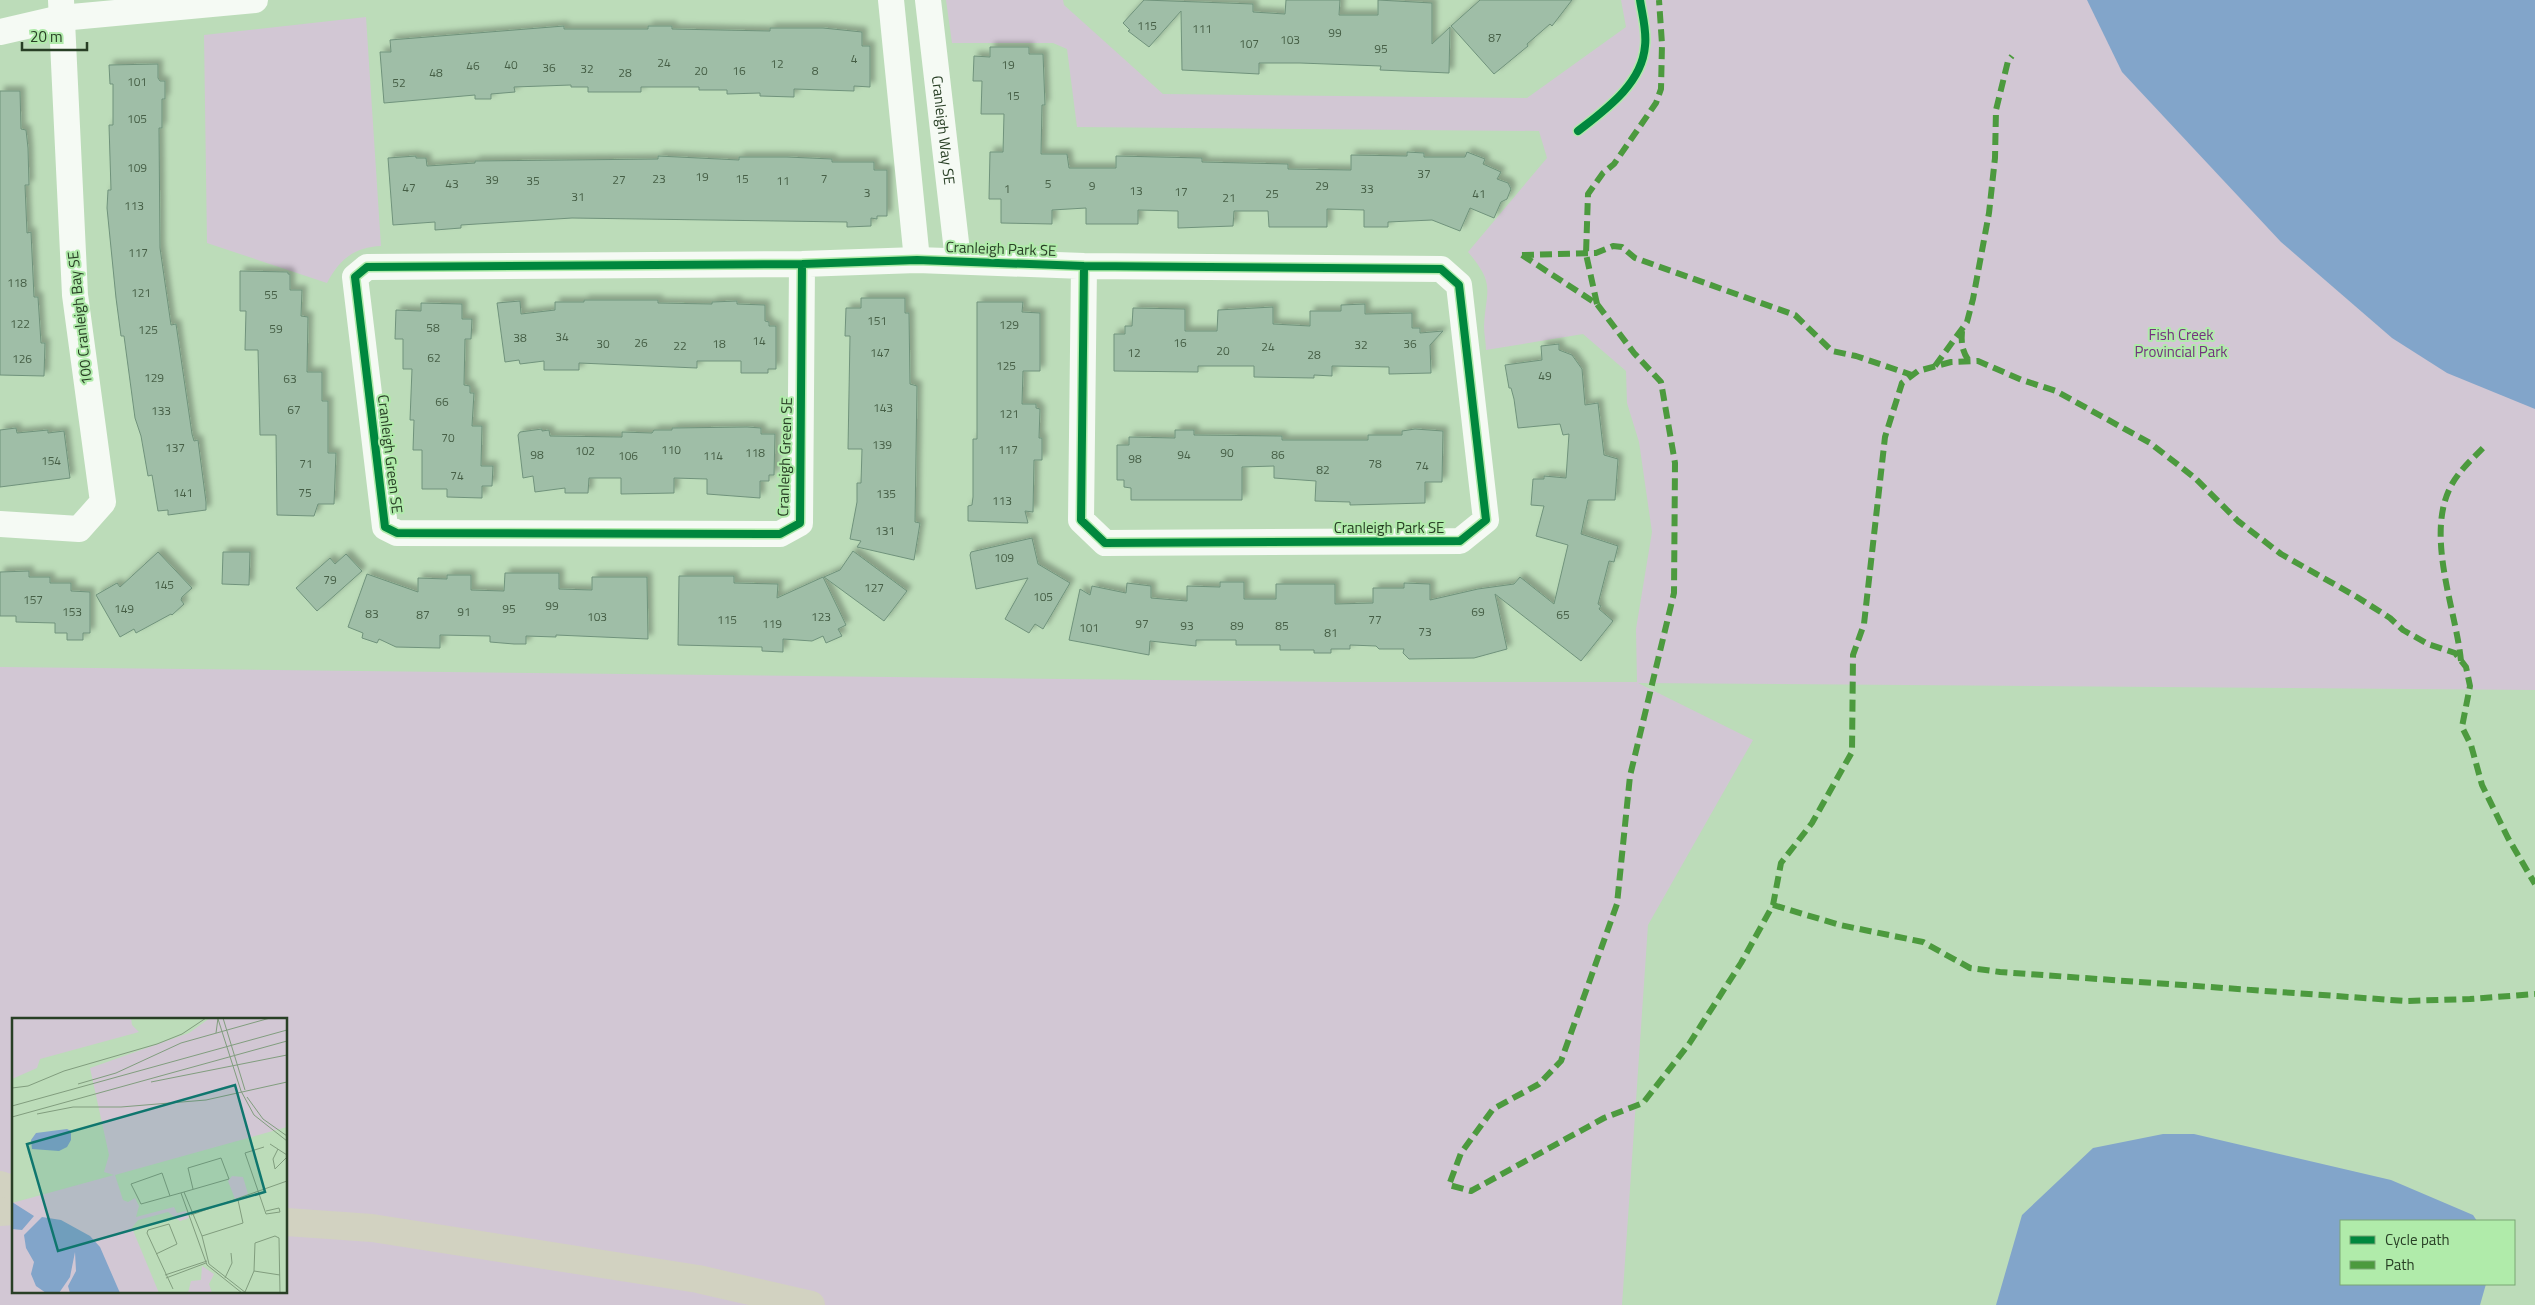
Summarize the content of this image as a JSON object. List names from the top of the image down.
{
  "streets": {
    "street": [
      "Cranleigh Way SE",
      "Cranleigh Park SE",
      "100 Cranleigh Bay SE",
      "Cranleigh Green SE"
    ]
  },
  "crossings": [
    ["Cranleigh Way SE", "Cranleigh Park SE"],
    ["Cranleigh Park SE", "Cranleigh Green SE"]
  ],
  "parks": ["Fish Creek Provincial Park"],
  "house_numbers": [
    "115",
    "111",
    "99",
    "87",
    "103",
    "107",
    "95",
    "4",
    "24",
    "12",
    "40",
    "19",
    "46",
    "36",
    "32",
    "20",
    "16",
    "8",
    "48",
    "28",
    "101",
    "52",
    "15",
    "105",
    "109",
    "37",
    "19",
    "23",
    "15",
    "7",
    "39",
    "27",
    "35",
    "11",
    "43",
    "5",
    "9",
    "29",
    "47",
    "1",
    "33",
    "13",
    "17",
    "3",
    "25",
    "41",
    "31",
    "21",
    "113",
    "117",
    "118",
    "121",
    "55",
    "151",
    "122",
    "129",
    "58",
    "59",
    "125",
    "34",
    "38",
    "14",
    "26",
    "16",
    "30",
    "18",
    "36",
    "32",
    "22",
    "24",
    "20",
    "147",
    "12",
    "28",
    "62",
    "126",
    "125",
    "49",
    "129",
    "63",
    "66",
    "143",
    "67",
    "133",
    "121",
    "70",
    "139",
    "137",
    "110",
    "117",
    "102",
    "118",
    "90",
    "98",
    "94",
    "86",
    "106",
    "114",
    "98",
    "154",
    "71",
    "78",
    "74",
    "82",
    "74",
    "141",
    "75",
    "135",
    "113",
    "131",
    "109",
    "79",
    "145",
    "127",
    "105",
    "157",
    "99",
    "149",
    "95",
    "153",
    "91",
    "69",
    "83",
    "87",
    "65",
    "103",
    "123",
    "115",
    "77",
    "119",
    "97",
    "93",
    "89",
    "85",
    "101",
    "73",
    "81"
  ],
  "legend": ["Cycle path", "Path"],
  "scale_bar": "20 m"
}
